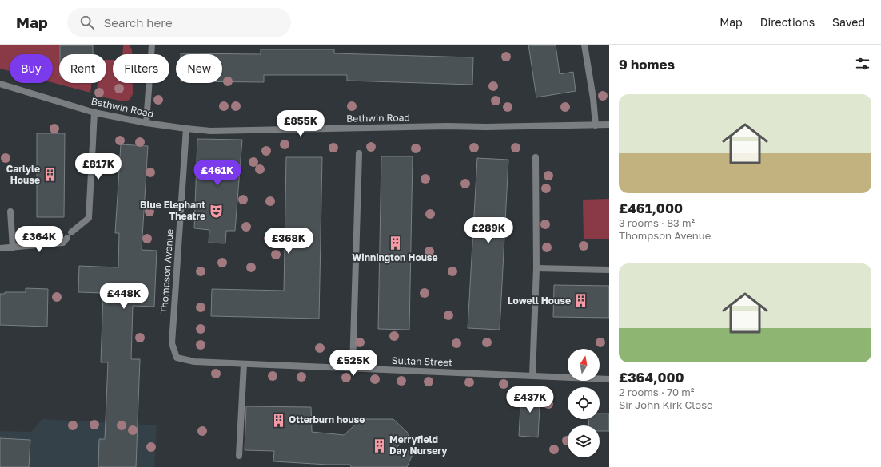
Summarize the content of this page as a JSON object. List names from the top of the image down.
{
  "streets": {
    "street": ["Bethwin Road", "Thompson Avenue", "Sultan Street"]
  },
  "crossings": [
    ["Bethwin Road", "Thompson Avenue"],
    ["Thompson Avenue", "Sultan Street"]
  ],
  "places": {
    "building": [
      "Carlyle House",
      "Winnington House",
      "Lowell House",
      "Otterburn house",
      "Merryfield Day Nursery"
    ],
    "theatre": ["Blue Elephant Theatre"]
  },
  "north": "top",
  "page": {
    "header": "Map",
    "search": "Search here",
    "nav": ["Map", "Directions", "Saved"],
    "heading": "9 homes",
    "chip": [
      "Buy",
      "Rent",
      "Filters",
      "New"
    ],
    "list": [
      {
        "name": "£461,000",
        "note": "3 rooms · 83 m² · Thompson Avenue"
      },
      {
        "name": "£364,000",
        "note": "2 rooms · 70 m² · Sir John Kirk Close"
      }
    ],
    "price": [
      "£855K",
      "£817K",
      "£461K",
      "£289K",
      "£364K",
      "£368K",
      "£448K",
      "£525K",
      "£437K"
    ]
  }
}
